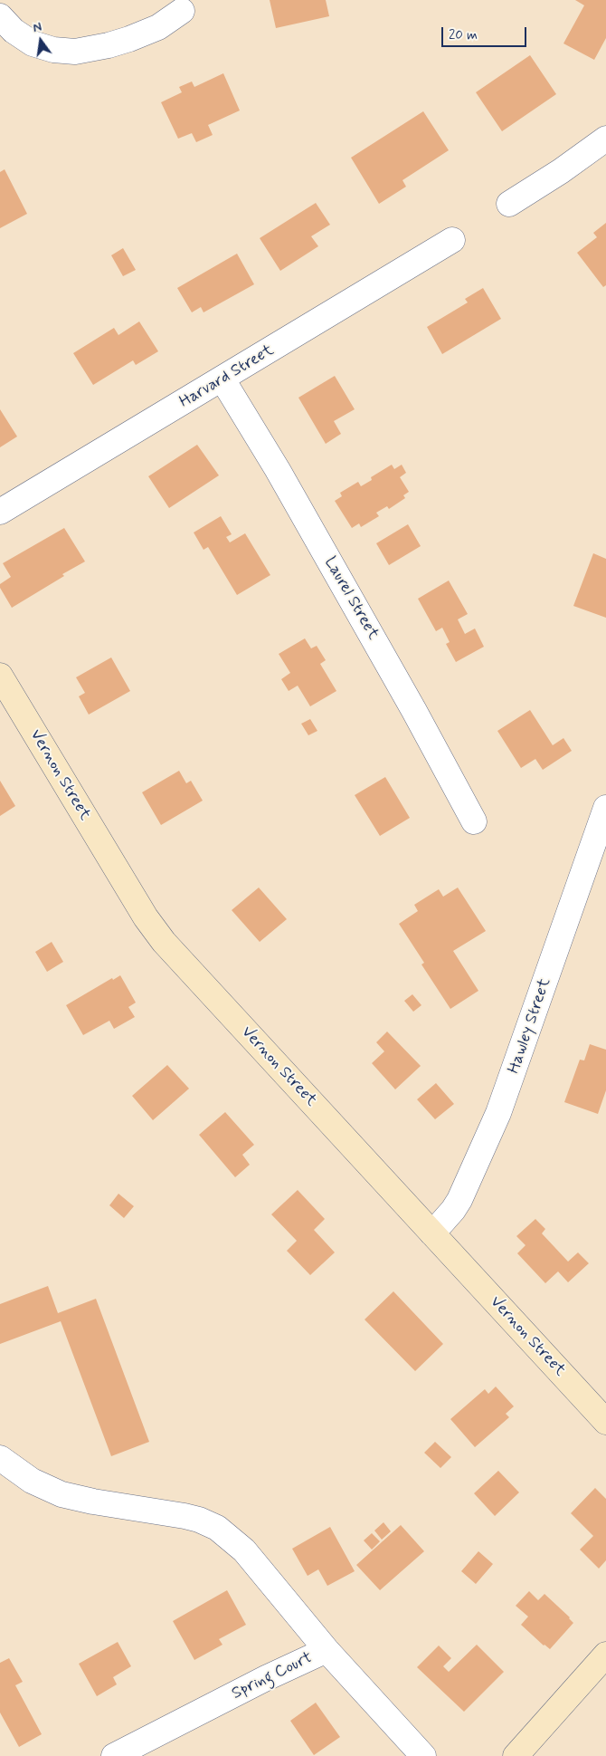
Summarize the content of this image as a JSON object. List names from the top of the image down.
{
  "streets": {
    "street": [
      "Harvard Street",
      "Laurel Street",
      "Vernon Street",
      "Hawley Street",
      "Spring Court"
    ]
  },
  "crossings": [
    ["Harvard Street", "Laurel Street"],
    ["Vernon Street", "Hawley Street"]
  ],
  "scale_bar": "20 m",
  "north": "top"
}
